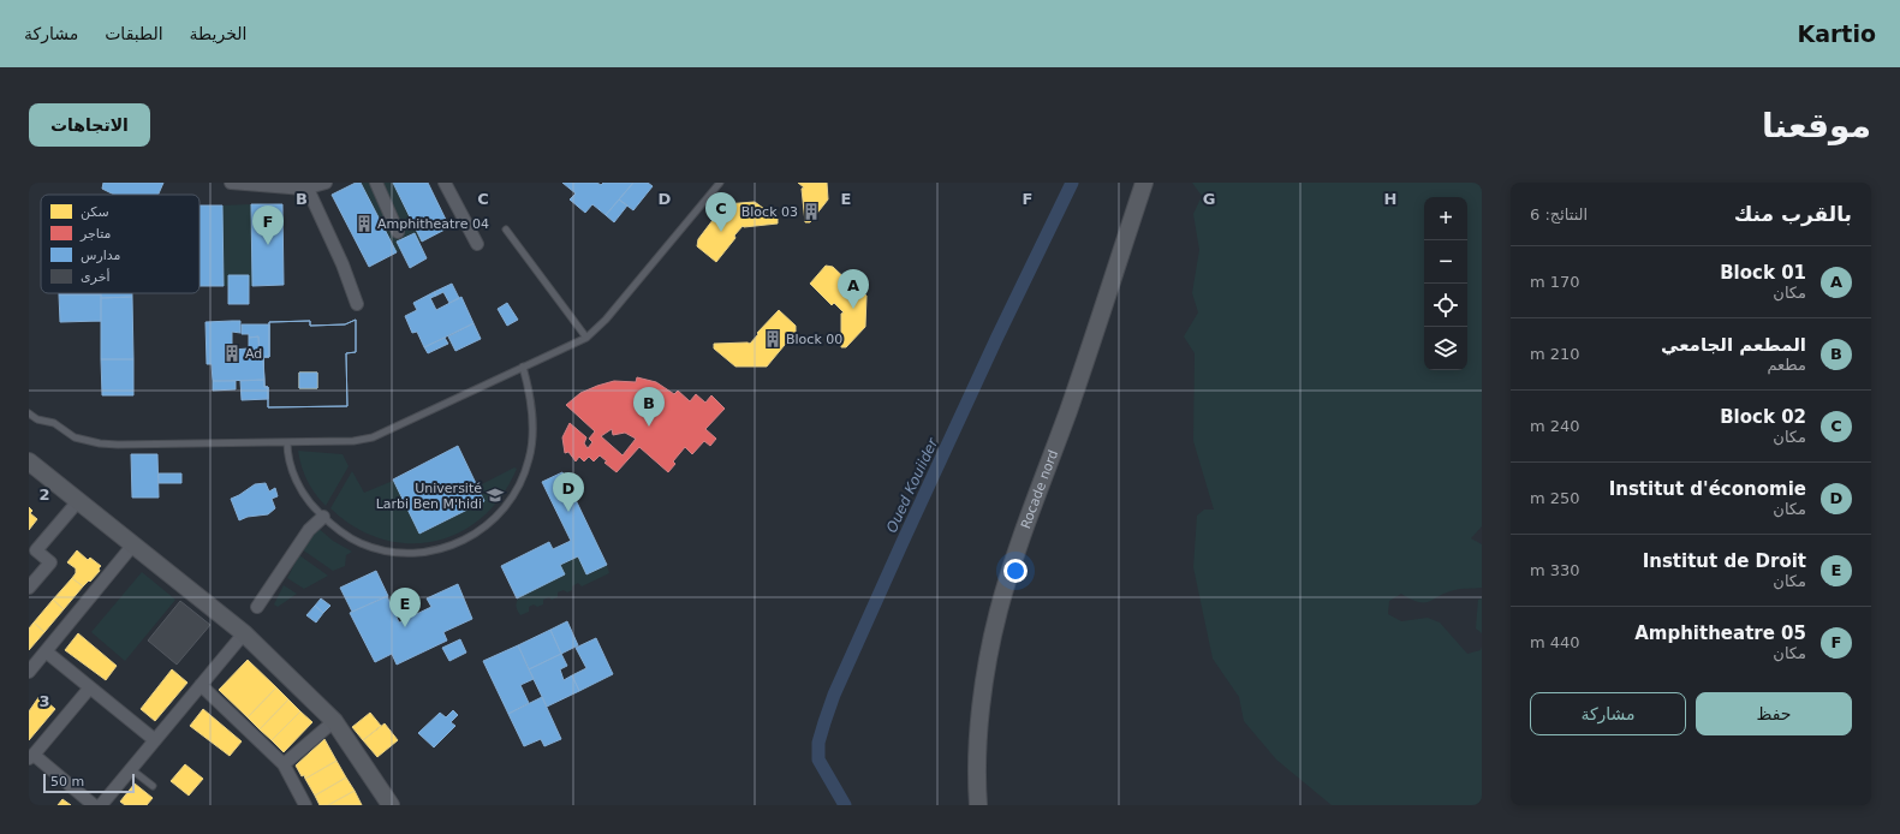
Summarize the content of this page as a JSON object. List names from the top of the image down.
{
  "streets": {
    "main road": ["Rocade nord"]
  },
  "water": ["Oued Kouiider"],
  "places": {
    "building": [
      "Block 03",
      "Amphitheatre 04",
      "Block 00",
      "Ad"
    ],
    "school or university": ["Université Larbi Ben M'hidi"]
  },
  "legend": [
    "سكن",
    "متاجر",
    "مدارس",
    "أخرى"
  ],
  "scale_bar": "50 m",
  "page": {
    "header": "Kartio",
    "nav": ["الخريطة", "الطبقات", "مشاركة"],
    "buttons": [
      "الاتجاهات",
      ["حفظ", "مشاركة"]
    ],
    "title": "موقعنا",
    "heading": ["بالقرب منك", "النتائج: 6"],
    "pins": [
      "C",
      "F",
      "A",
      "B",
      "D",
      "E"
    ],
    "map_buttons": ["+", "−"],
    "list": [
      {
        "mark": "A",
        "name": "Block 01",
        "note": "مكان",
        "value": "170 m"
      },
      {
        "mark": "B",
        "name": "المطعم الجامعي",
        "note": "مطعم",
        "value": "210 m"
      },
      {
        "mark": "C",
        "name": "Block 02",
        "note": "مكان",
        "value": "240 m"
      },
      {
        "mark": "D",
        "name": "Institut d'économie",
        "note": "مكان",
        "value": "250 m"
      },
      {
        "mark": "E",
        "name": "Institut de Droit",
        "note": "مكان",
        "value": "330 m"
      },
      {
        "mark": "F",
        "name": "Amphitheatre 05",
        "note": "مكان",
        "value": "440 m"
      }
    ],
    "scale": "50 m"
  },
  "grid": {
    "columns": [
      "B",
      "C",
      "D",
      "E",
      "F",
      "G",
      "H"
    ],
    "rows": ["2", "3"]
  }
}
